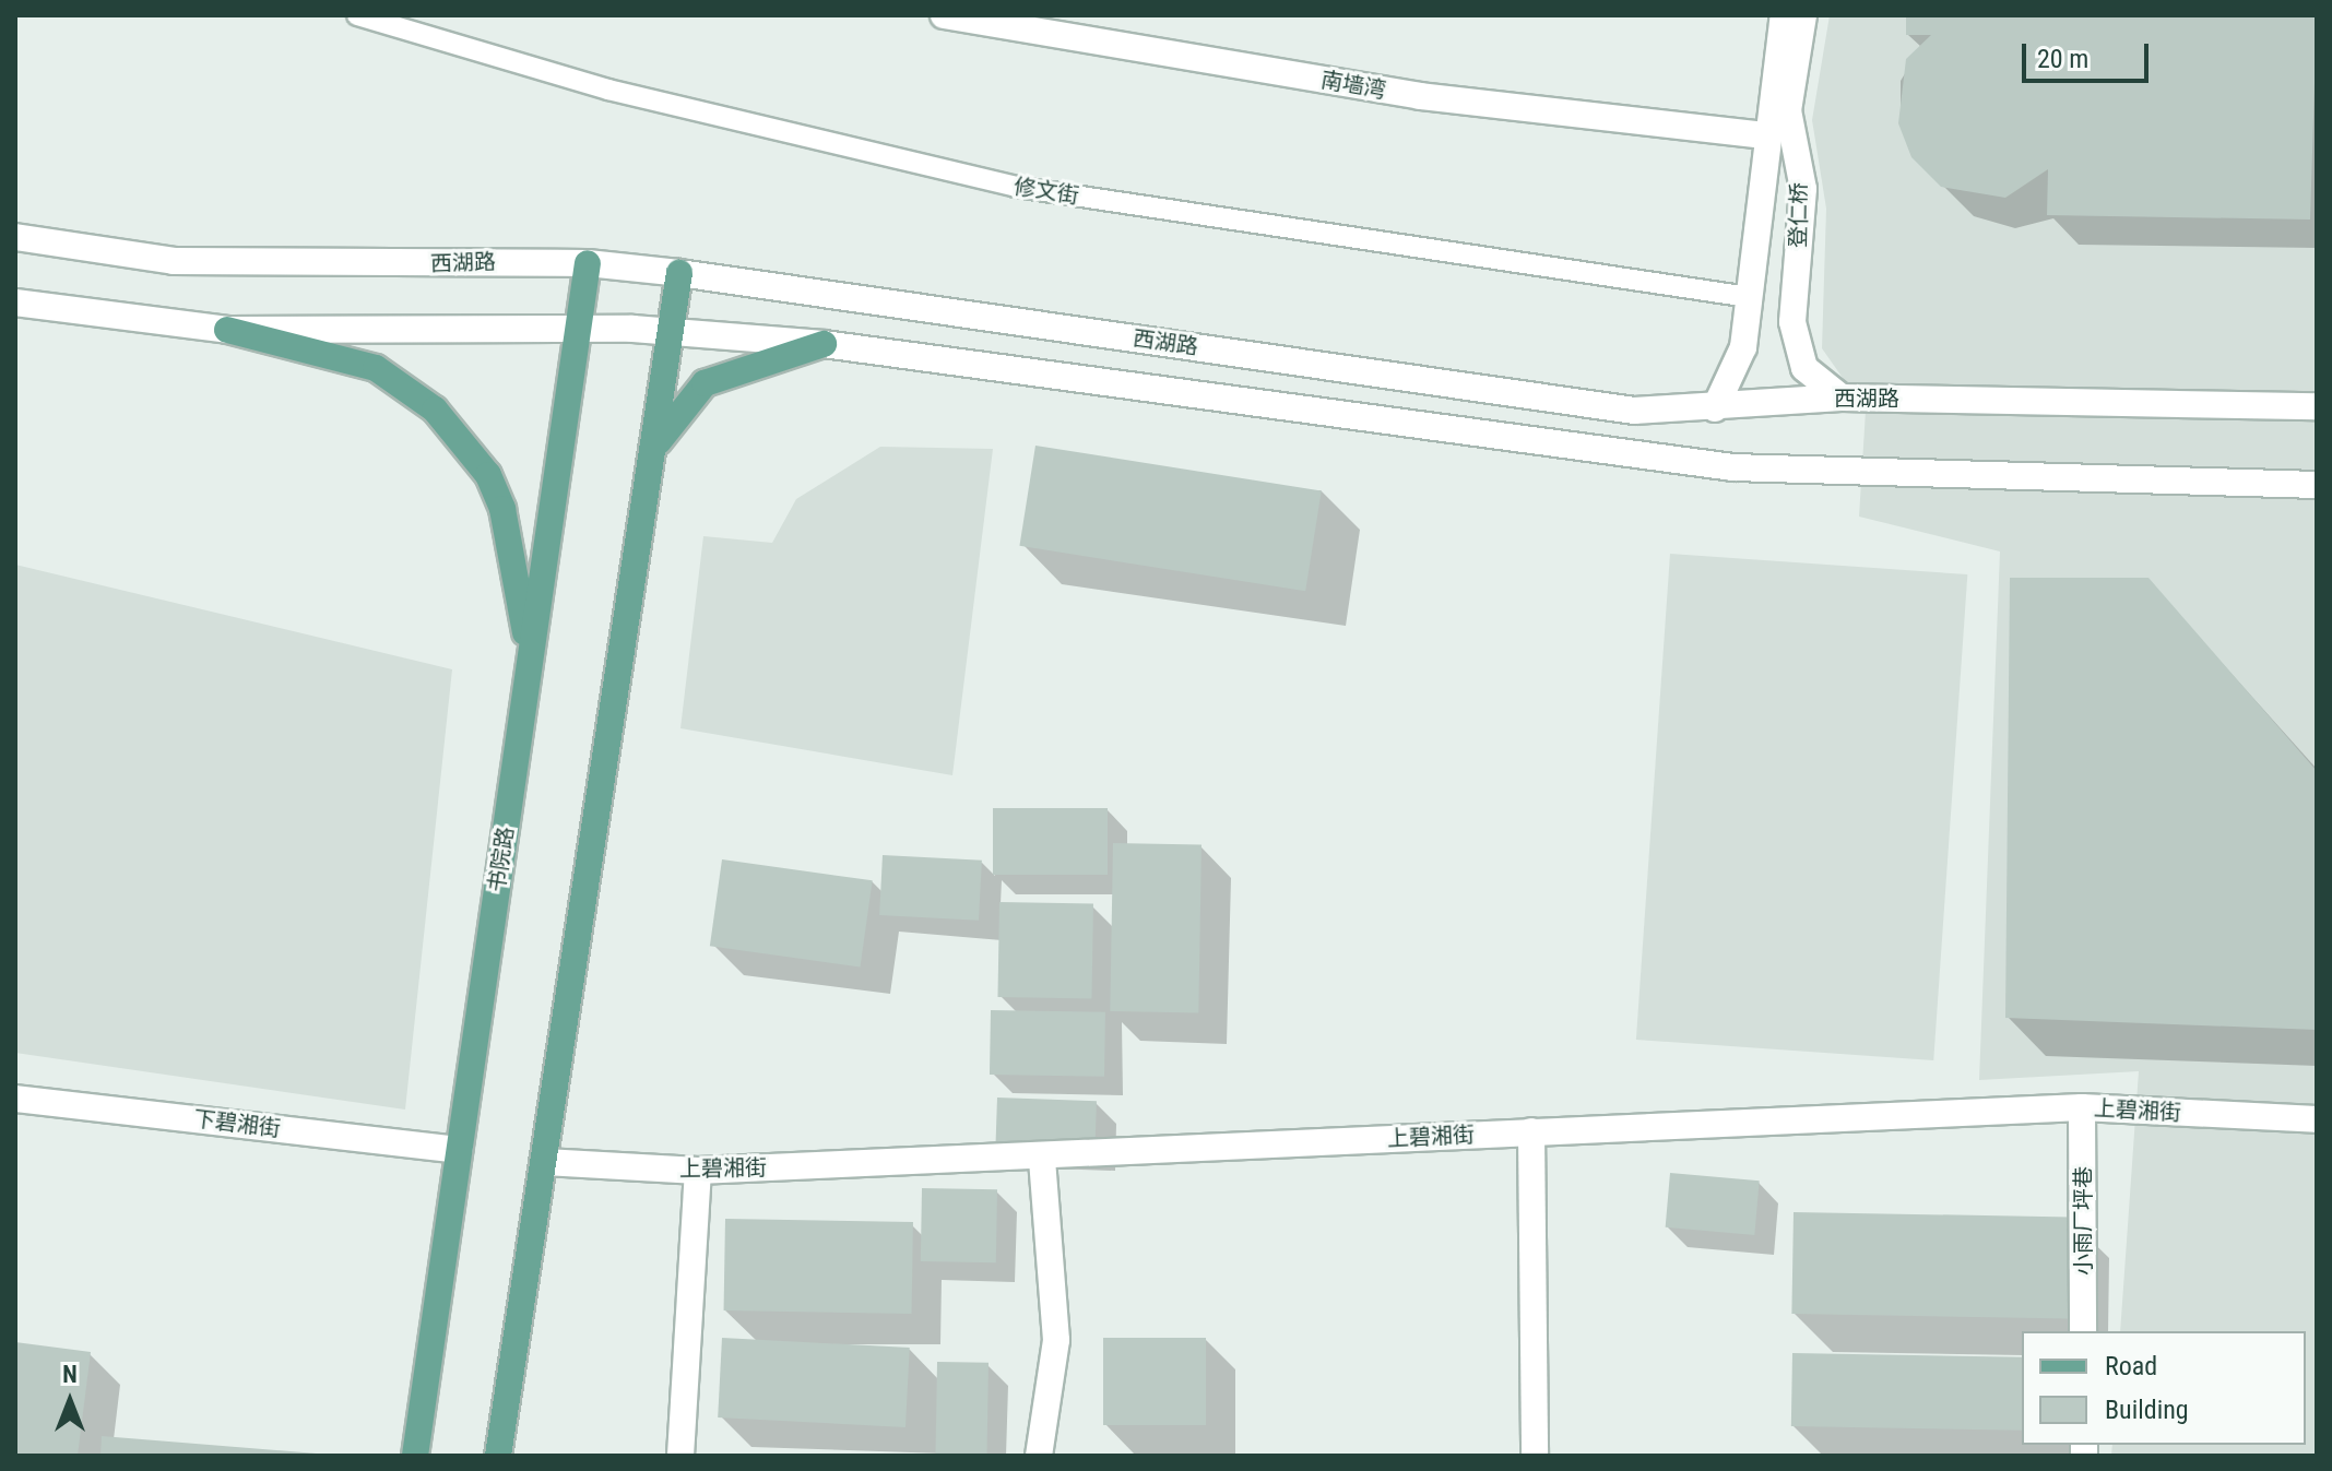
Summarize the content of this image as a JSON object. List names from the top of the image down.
{
  "streets": {
    "main road": ["书院路"],
    "street": [
      "南墙湾",
      "登仁桥",
      "西湖路",
      "上碧湘街",
      "下碧湘街",
      "小雨厂坪巷"
    ],
    "lane": ["修文街"]
  },
  "crossings": [
    ["南墙湾", "登仁桥"],
    ["修文街", "登仁桥"],
    ["登仁桥", "西湖路"],
    ["西湖路", "书院路"],
    ["书院路", "下碧湘街"],
    ["上碧湘街", "小雨厂坪巷"]
  ],
  "legend": ["Road", "Building"],
  "scale_bar": "20 m",
  "north": "top"
}
